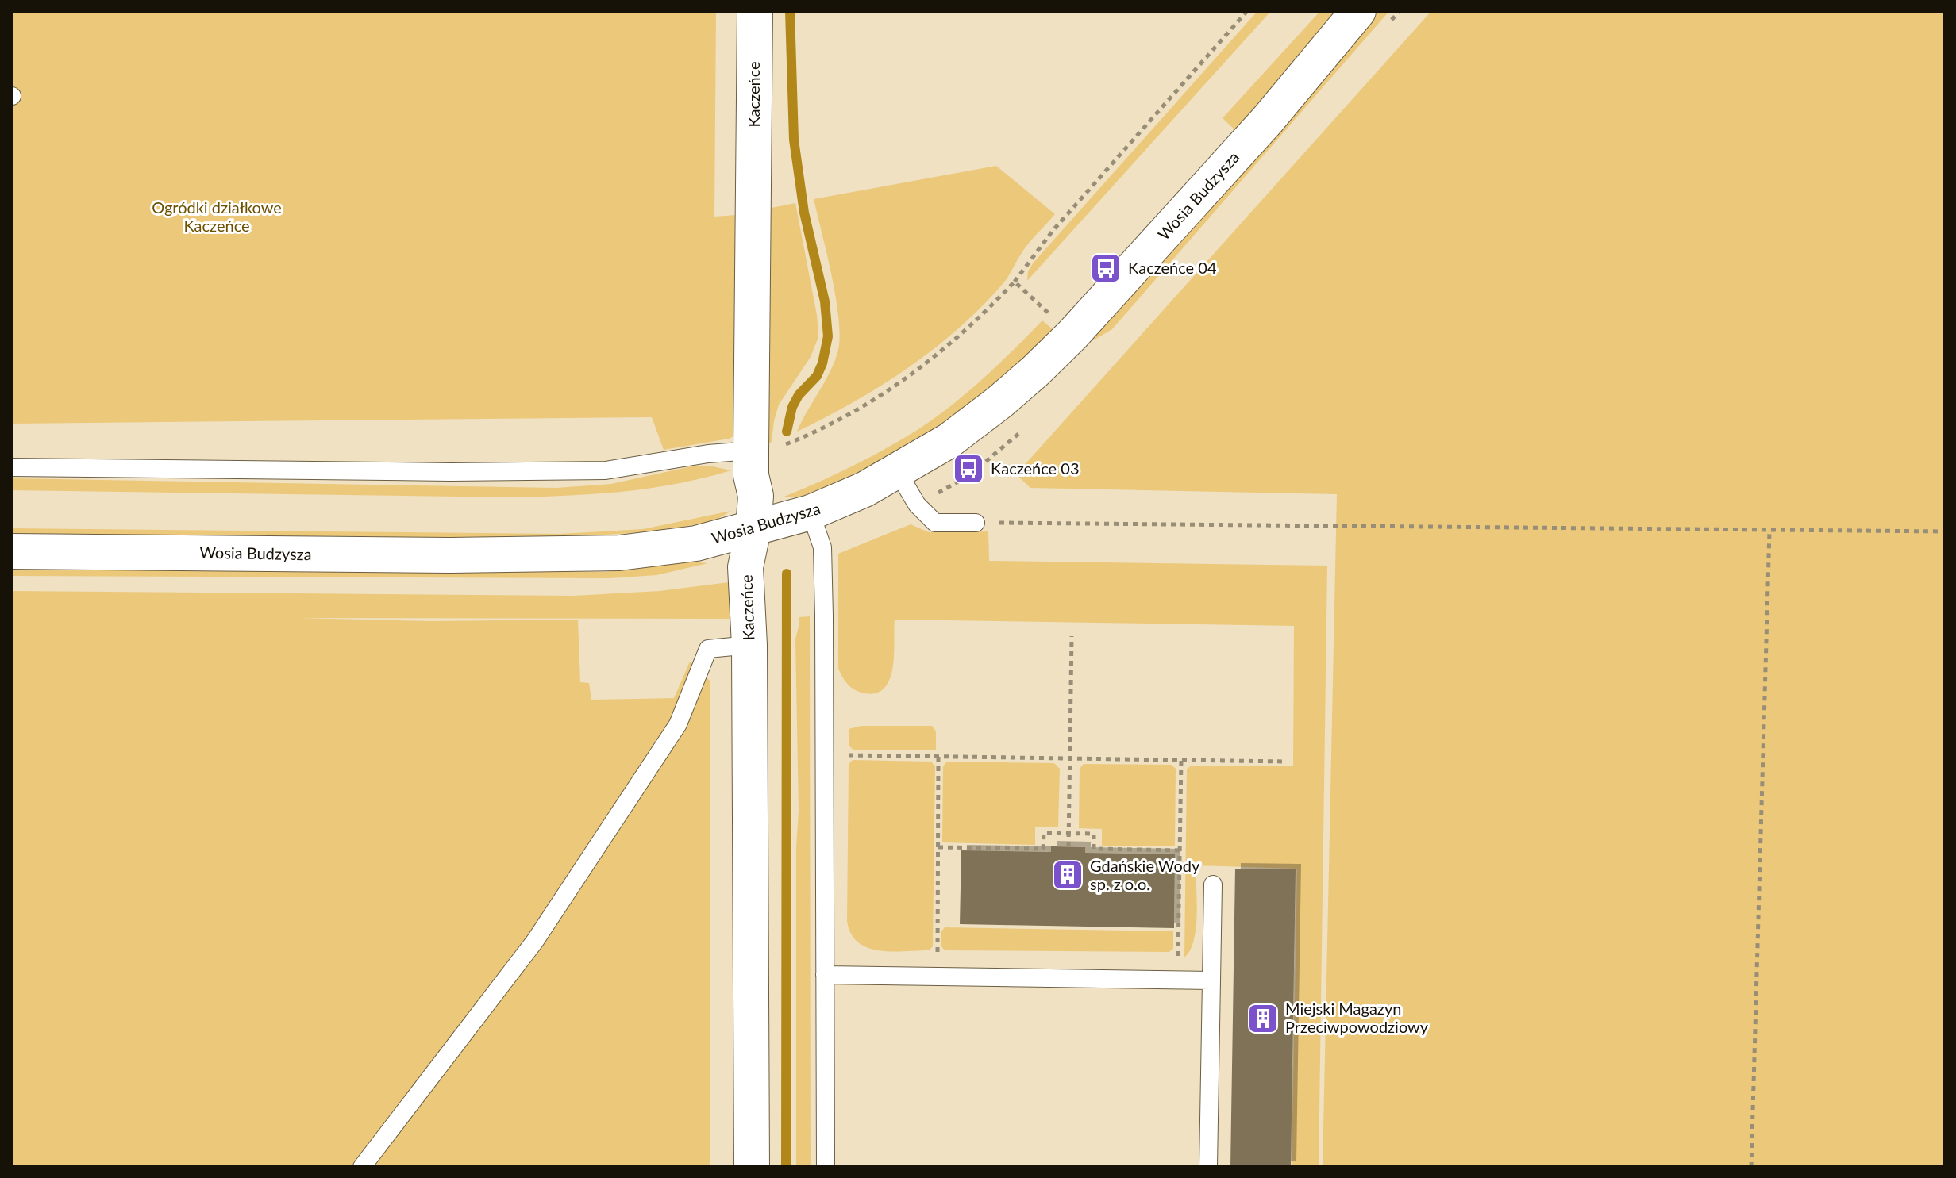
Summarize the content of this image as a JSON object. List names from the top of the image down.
{
  "streets": {
    "street": ["Kaczeńce", "Wosia Budzysza"]
  },
  "crossings": [
    ["Kaczeńce", "Wosia Budzysza"]
  ],
  "parks": ["Ogródki działkowe Kaczeńce"],
  "places": {
    "bus stop": ["Kaczeńce 04", "Kaczeńce 03"],
    "building": ["Gdańskie Wody sp. z o.o.", "Miejski Magazyn Przeciwpowodziowy"]
  }
}
